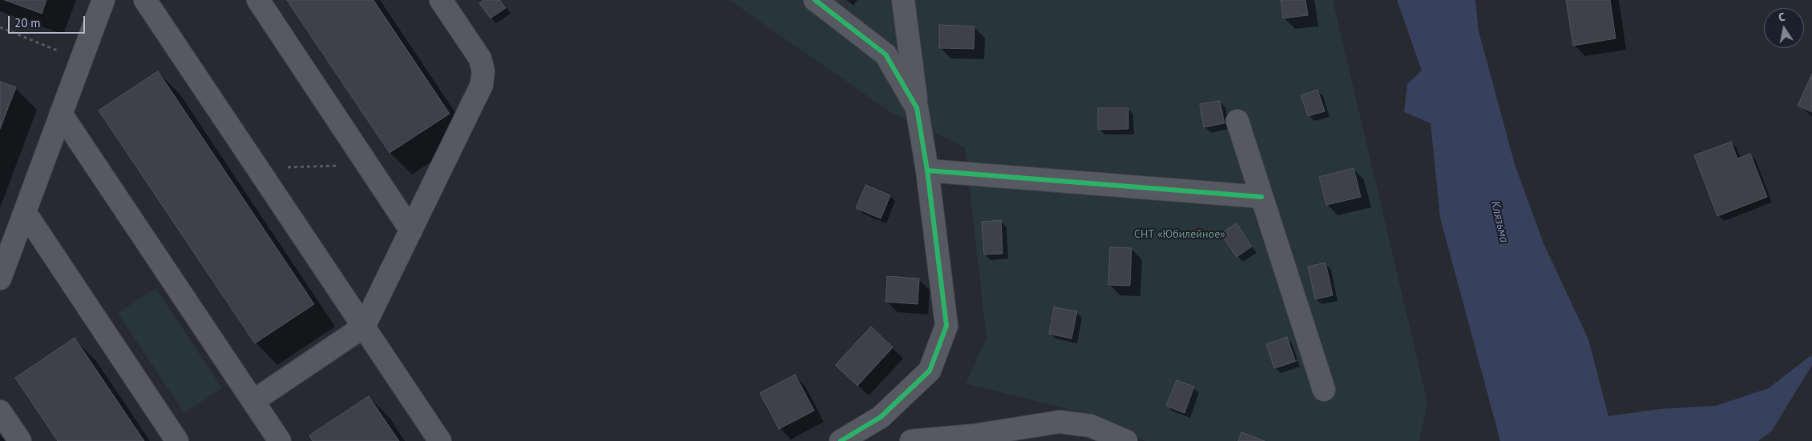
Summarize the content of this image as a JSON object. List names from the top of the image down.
{
  "water": ["Клязьма"],
  "parks": ["СНТ «Юбилейное»"],
  "scale_bar": "20 m",
  "north": "top"
}
